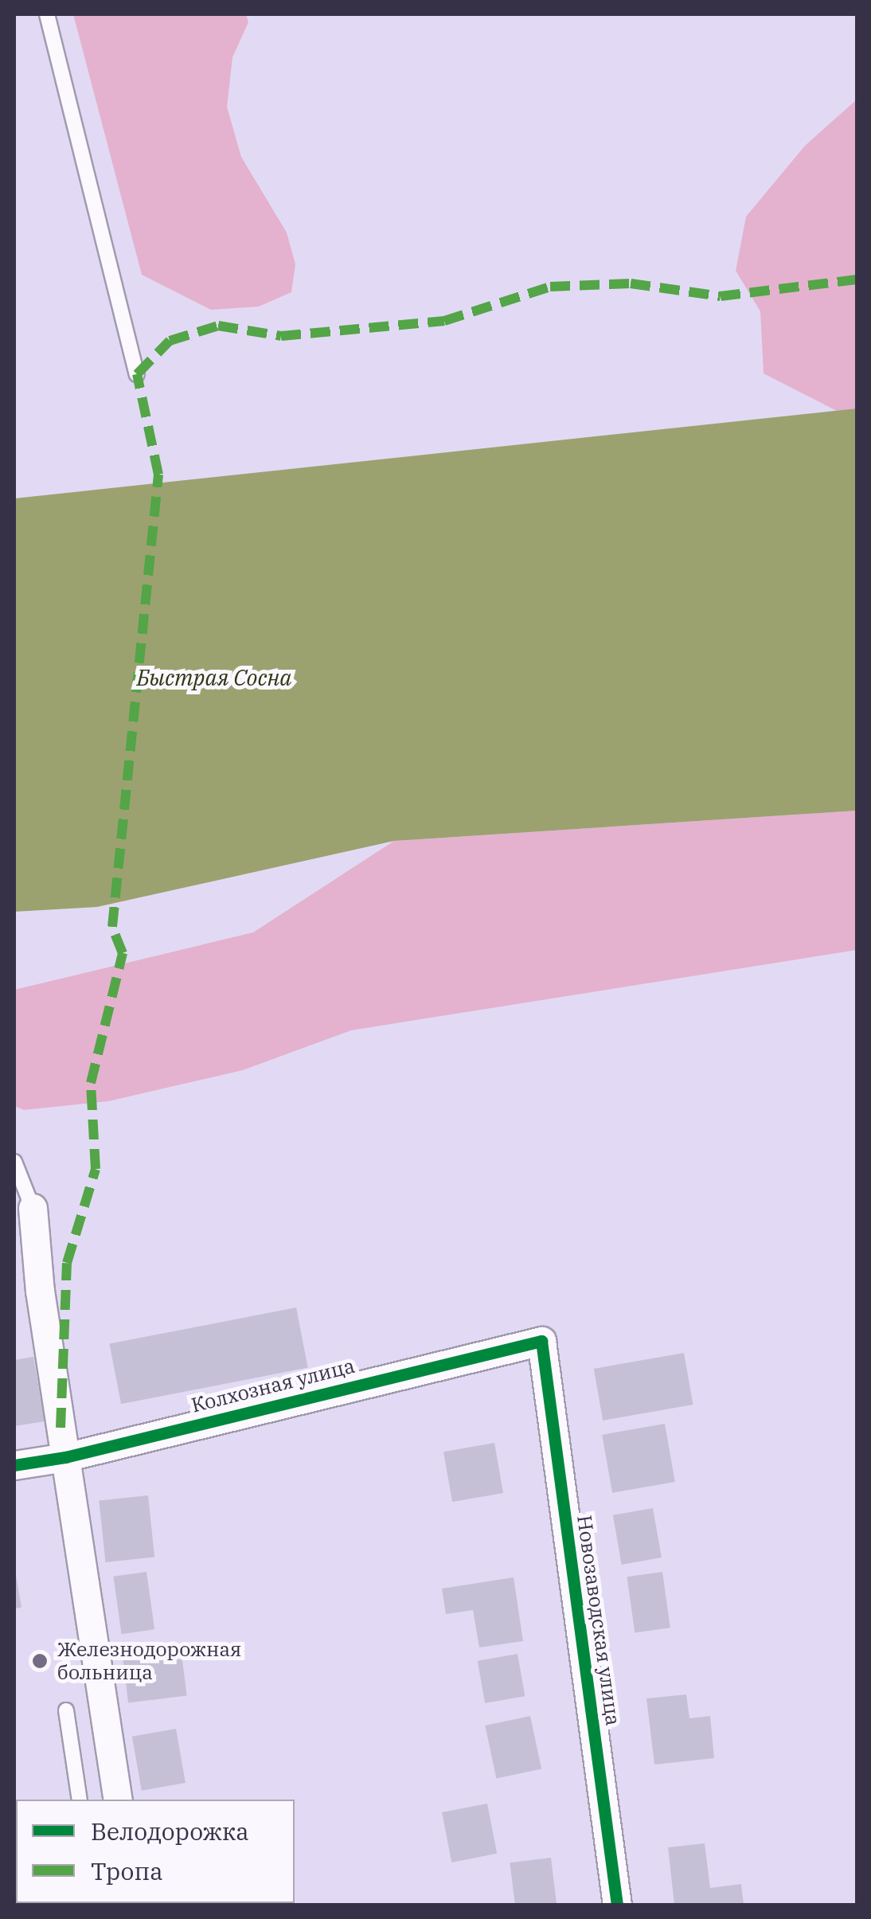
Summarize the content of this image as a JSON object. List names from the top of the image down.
{
  "streets": {
    "street": ["Колхозная улица", "Новозаводская улица"]
  },
  "crossings": [
    ["Колхозная улица", "Новозаводская улица"]
  ],
  "water": ["Быстрая Сосна"],
  "places": ["Железнодорожная больница"],
  "legend": ["Велодорожка", "Тропа"]
}
